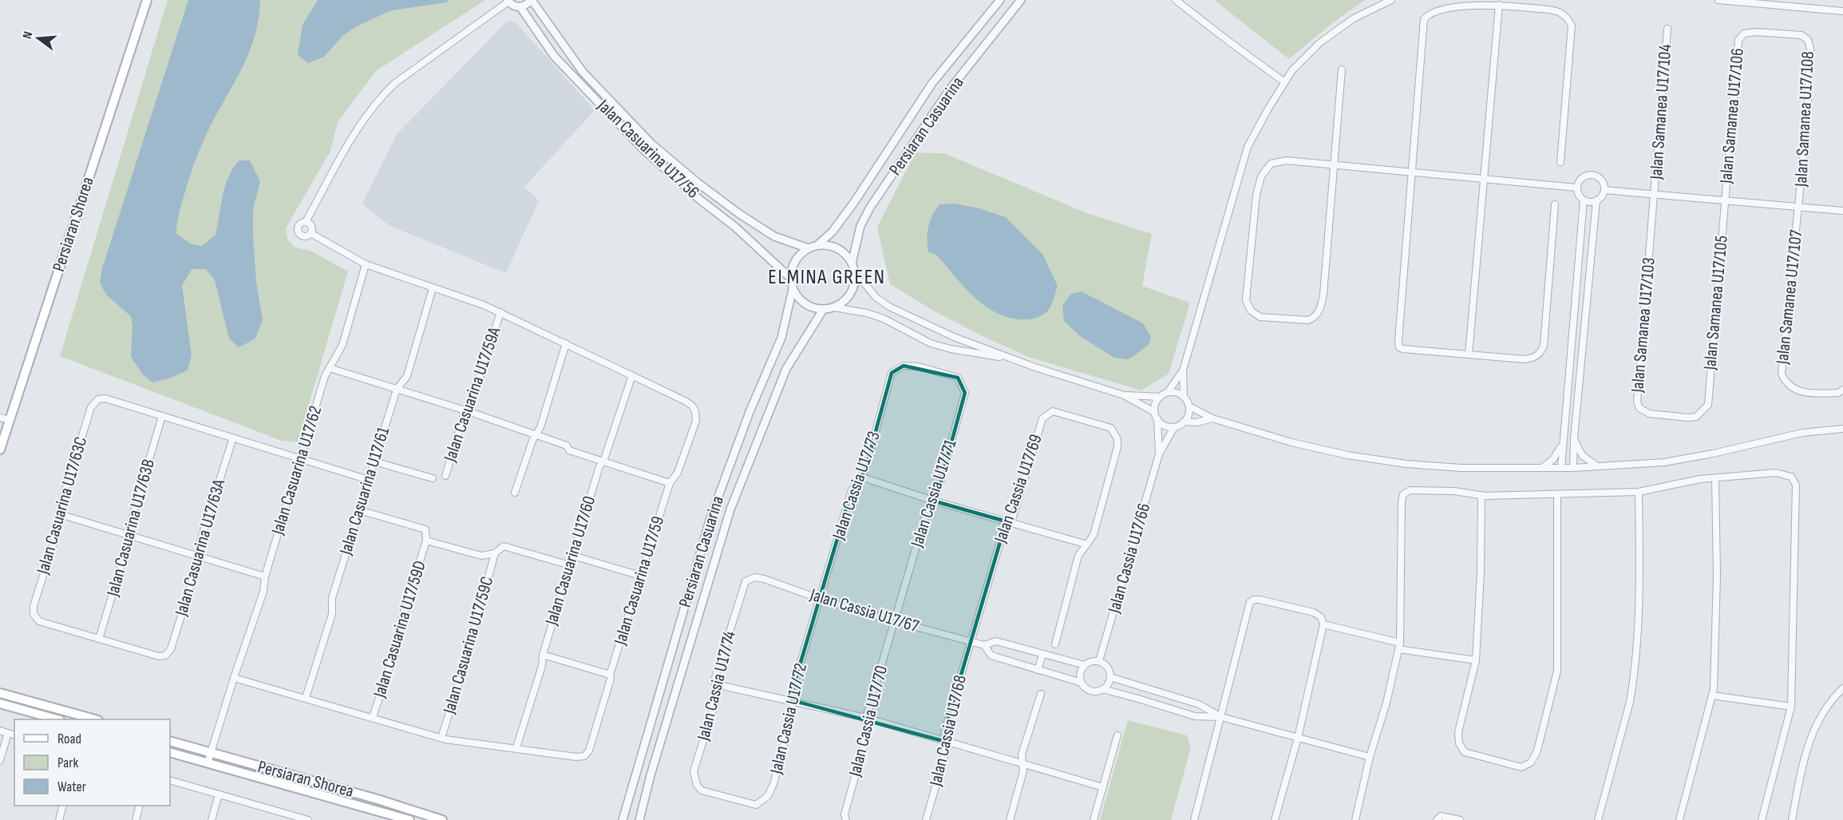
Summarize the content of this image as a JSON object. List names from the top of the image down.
{
  "streets": {
    "main road": ["Persiaran Shorea"],
    "street": [
      "Jalan Samanea U17/104",
      "Jalan Samanea U17/106",
      "Jalan Samanea U17/108",
      "Persiaran Casuarina",
      "Jalan Casuarina U17/56",
      "Jalan Samanea U17/107",
      "Jalan Samanea U17/105",
      "Jalan Samanea U17/103",
      "Jalan Casuarina U17/59A",
      "Jalan Casuarina U17/62",
      "Jalan Cassia U17/73",
      "Jalan Cassia U17/69",
      "Jalan Casuarina U17/61",
      "Jalan Cassia U17/71",
      "Jalan Casuarina U17/63C",
      "Jalan Casuarina U17/63B",
      "Jalan Casuarina U17/63A",
      "Jalan Cassia U17/66",
      "Jalan Casuarina U17/60",
      "Jalan Casuarina U17/59",
      "Jalan Cassia U17/67",
      "Jalan Casuarina U17/59D",
      "Jalan Casuarina U17/59C",
      "Jalan Cassia U17/74",
      "Jalan Cassia U17/72",
      "Jalan Cassia U17/70",
      "Jalan Cassia U17/68"
    ]
  },
  "crossings": [
    ["Jalan Samanea U17/104", "Jalan Samanea U17/103"],
    ["Jalan Samanea U17/106", "Jalan Samanea U17/108"],
    ["Jalan Samanea U17/106", "Jalan Samanea U17/105"],
    ["Jalan Samanea U17/108", "Jalan Samanea U17/107"],
    ["Persiaran Casuarina", "Jalan Casuarina U17/56"],
    ["Persiaran Shorea", "Jalan Casuarina U17/62"],
    ["Jalan Samanea U17/105", "Jalan Samanea U17/103"],
    ["Jalan Casuarina U17/59A", "Jalan Casuarina U17/61"],
    ["Jalan Casuarina U17/59A", "Jalan Casuarina U17/59"],
    ["Jalan Casuarina U17/62", "Jalan Casuarina U17/59"],
    ["Jalan Cassia U17/73", "Jalan Cassia U17/71"],
    ["Jalan Cassia U17/73", "Jalan Cassia U17/67"],
    ["Jalan Cassia U17/73", "Jalan Cassia U17/72"],
    ["Jalan Cassia U17/69", "Jalan Cassia U17/67"],
    ["Jalan Cassia U17/69", "Jalan Cassia U17/68"],
    ["Jalan Casuarina U17/61", "Jalan Casuarina U17/59"],
    ["Jalan Cassia U17/71", "Jalan Cassia U17/67"],
    ["Jalan Cassia U17/71", "Jalan Cassia U17/70"],
    ["Jalan Casuarina U17/63C", "Jalan Casuarina U17/63B"],
    ["Jalan Casuarina U17/63C", "Jalan Casuarina U17/63A"],
    ["Jalan Casuarina U17/63B", "Jalan Casuarina U17/63A"],
    ["Jalan Cassia U17/66", "Jalan Cassia U17/67"],
    ["Jalan Casuarina U17/60", "Jalan Casuarina U17/59"],
    ["Jalan Casuarina U17/59", "Jalan Casuarina U17/59D"],
    ["Jalan Casuarina U17/59", "Jalan Casuarina U17/59C"],
    ["Jalan Cassia U17/67", "Jalan Cassia U17/74"],
    ["Jalan Cassia U17/67", "Jalan Cassia U17/72"],
    ["Jalan Cassia U17/67", "Jalan Cassia U17/70"],
    ["Jalan Cassia U17/67", "Jalan Cassia U17/68"],
    ["Jalan Cassia U17/74", "Jalan Cassia U17/72"]
  ],
  "districts": ["ELMINA GREEN"],
  "legend": ["Road", "Park", "Water"],
  "north": "left"
}
